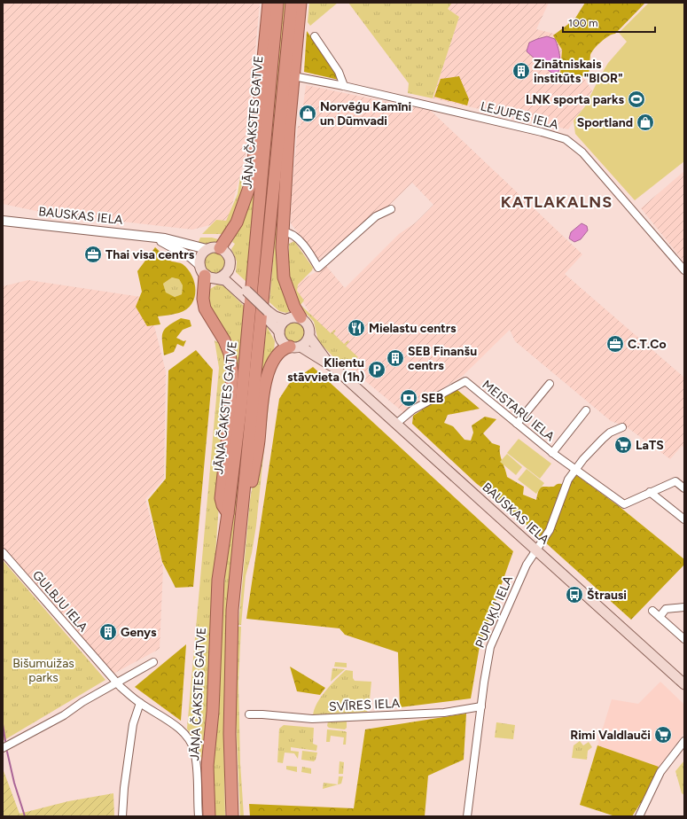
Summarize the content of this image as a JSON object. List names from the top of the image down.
{
  "streets": {
    "highway": ["JĀŅA ČAKSTES GATVE"],
    "main road": ["BAUSKAS IELA"],
    "street": [
      "LEJUPES IELA",
      "MEISTARU IELA",
      "GULBJU IELA",
      "PUPUĶU IELA",
      "SVĪRES IELA"
    ]
  },
  "crossings": [
    ["BAUSKAS IELA", "MEISTARU IELA"],
    ["BAUSKAS IELA", "PUPUĶU IELA"],
    ["MEISTARU IELA", "PUPUĶU IELA"],
    ["PUPUĶU IELA", "SVĪRES IELA"]
  ],
  "districts": ["KATLAKALNS"],
  "parks": ["Bišumuižas parks"],
  "places": {
    "building": ["Zinātniskais institūts \"BIOR\"", "SEB Finanšu centrs", "Genys"],
    "sports": ["LNK sporta parks"],
    "shop": ["Norvēģu Kamīni un Dūmvadi", "Sportland"],
    "office": ["Thai visa centrs", "C.T.Co"],
    "restaurant": ["Mielastu centrs"],
    "parking": ["Klientu stāvvieta (1h)"],
    "bank": ["SEB"],
    "supermarket": ["LaTS", "Rimi Valdlauči"],
    "bus stop": ["Štrausi"]
  },
  "scale_bar": "100 m"
}
